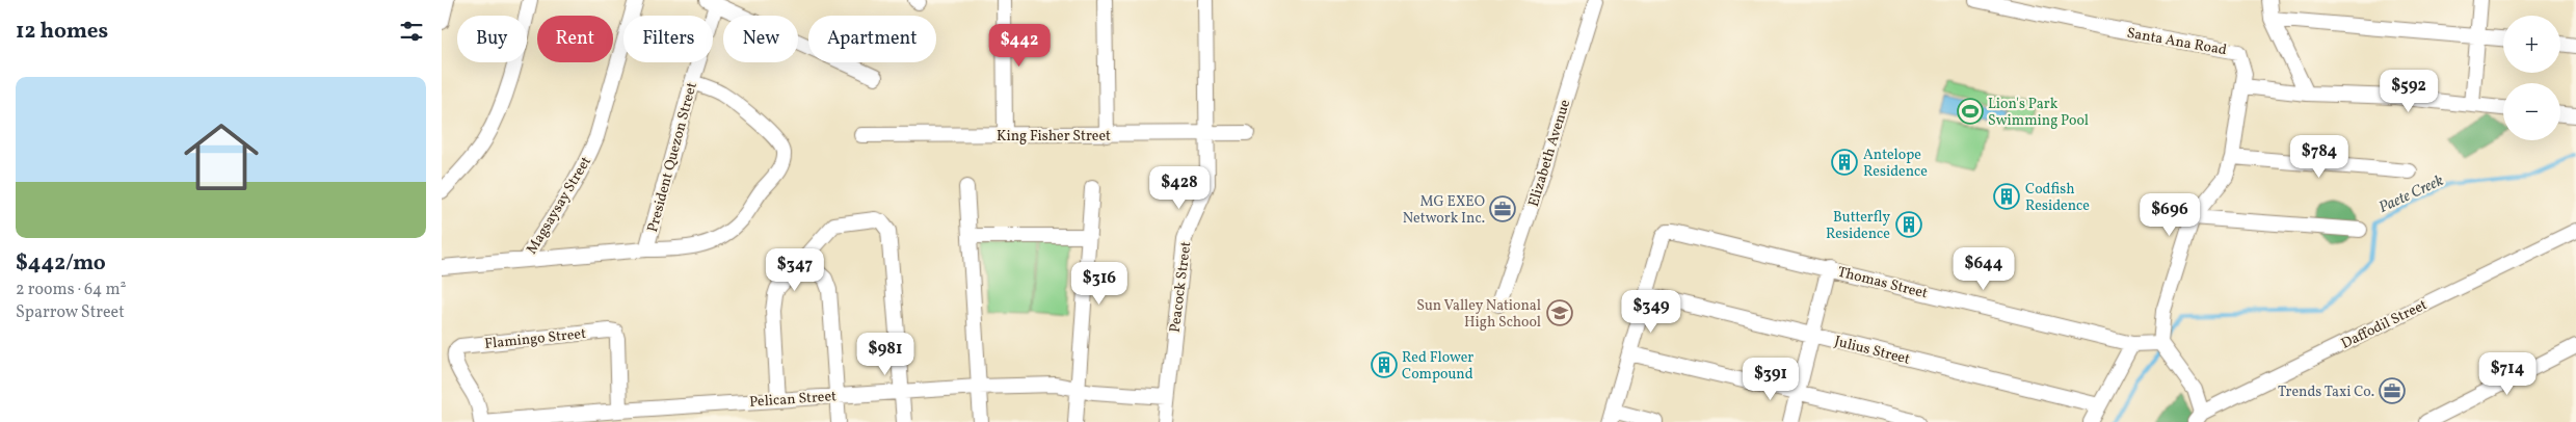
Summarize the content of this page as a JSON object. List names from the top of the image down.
{
  "streets": {
    "street": [
      "Santa Ana Road",
      "King Fisher Street",
      "Elizabeth Avenue",
      "President Quezon Street",
      "Magsaysay Street",
      "Thomas Street",
      "Peacock Street",
      "Daffodil Street",
      "Flamingo Street",
      "Julius Street",
      "Pelican Street"
    ]
  },
  "crossings": [
    ["Santa Ana Road", "Thomas Street"],
    ["King Fisher Street", "Peacock Street"],
    ["Thomas Street", "Julius Street"],
    ["Peacock Street", "Pelican Street"],
    ["Flamingo Street", "Pelican Street"]
  ],
  "water": ["Paete Creek"],
  "places": {
    "sports": ["Lion's Park Swimming Pool"],
    "building": [
      "Antelope Residence",
      "Codfish Residence",
      "Butterfly Residence",
      "Red Flower Compound"
    ],
    "office": ["MG EXEO Network Inc.", "Trends Taxi Co."],
    "school or university": ["Sun Valley National High School"]
  },
  "page": {
    "heading": "12 homes",
    "map_buttons": ["+", "−"],
    "chip": [
      "Buy",
      "Rent",
      "Filters",
      "New",
      "Apartment"
    ],
    "price": [
      "$442",
      "$592",
      "$784",
      "$428",
      "$696",
      "$644",
      "$347",
      "$316",
      "$349",
      "$981",
      "$714",
      "$391"
    ],
    "list": [
      {
        "name": "$442/mo",
        "note": "2 rooms · 64 m² · Sparrow Street"
      }
    ]
  }
}
